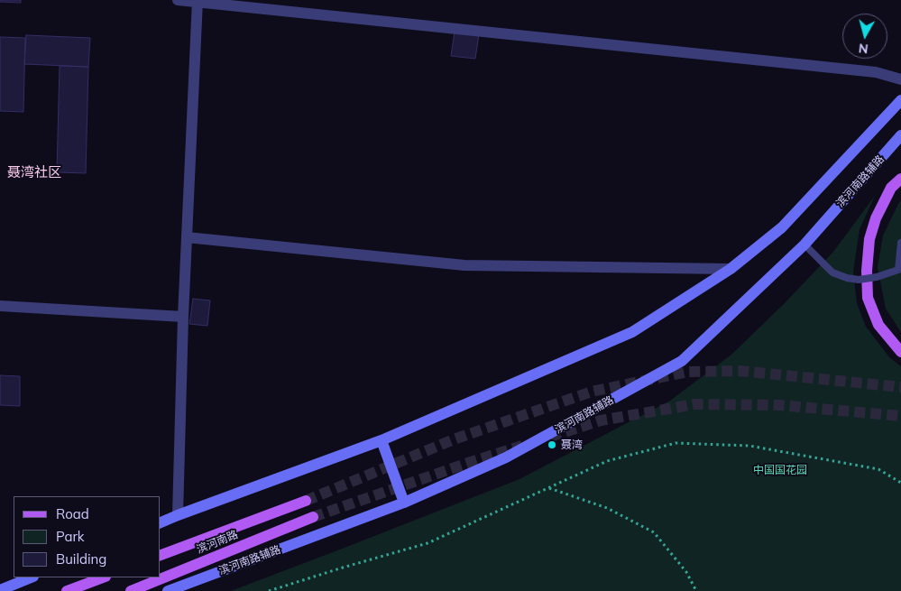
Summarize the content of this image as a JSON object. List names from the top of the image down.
{
  "streets": {
    "main road": ["滨河南路辅路", "滨河南路"]
  },
  "districts": ["聂湾社区"],
  "parks": ["中国国花园"],
  "places": ["聂湾"],
  "legend": ["Road", "Park", "Building"],
  "north": "bottom"
}
